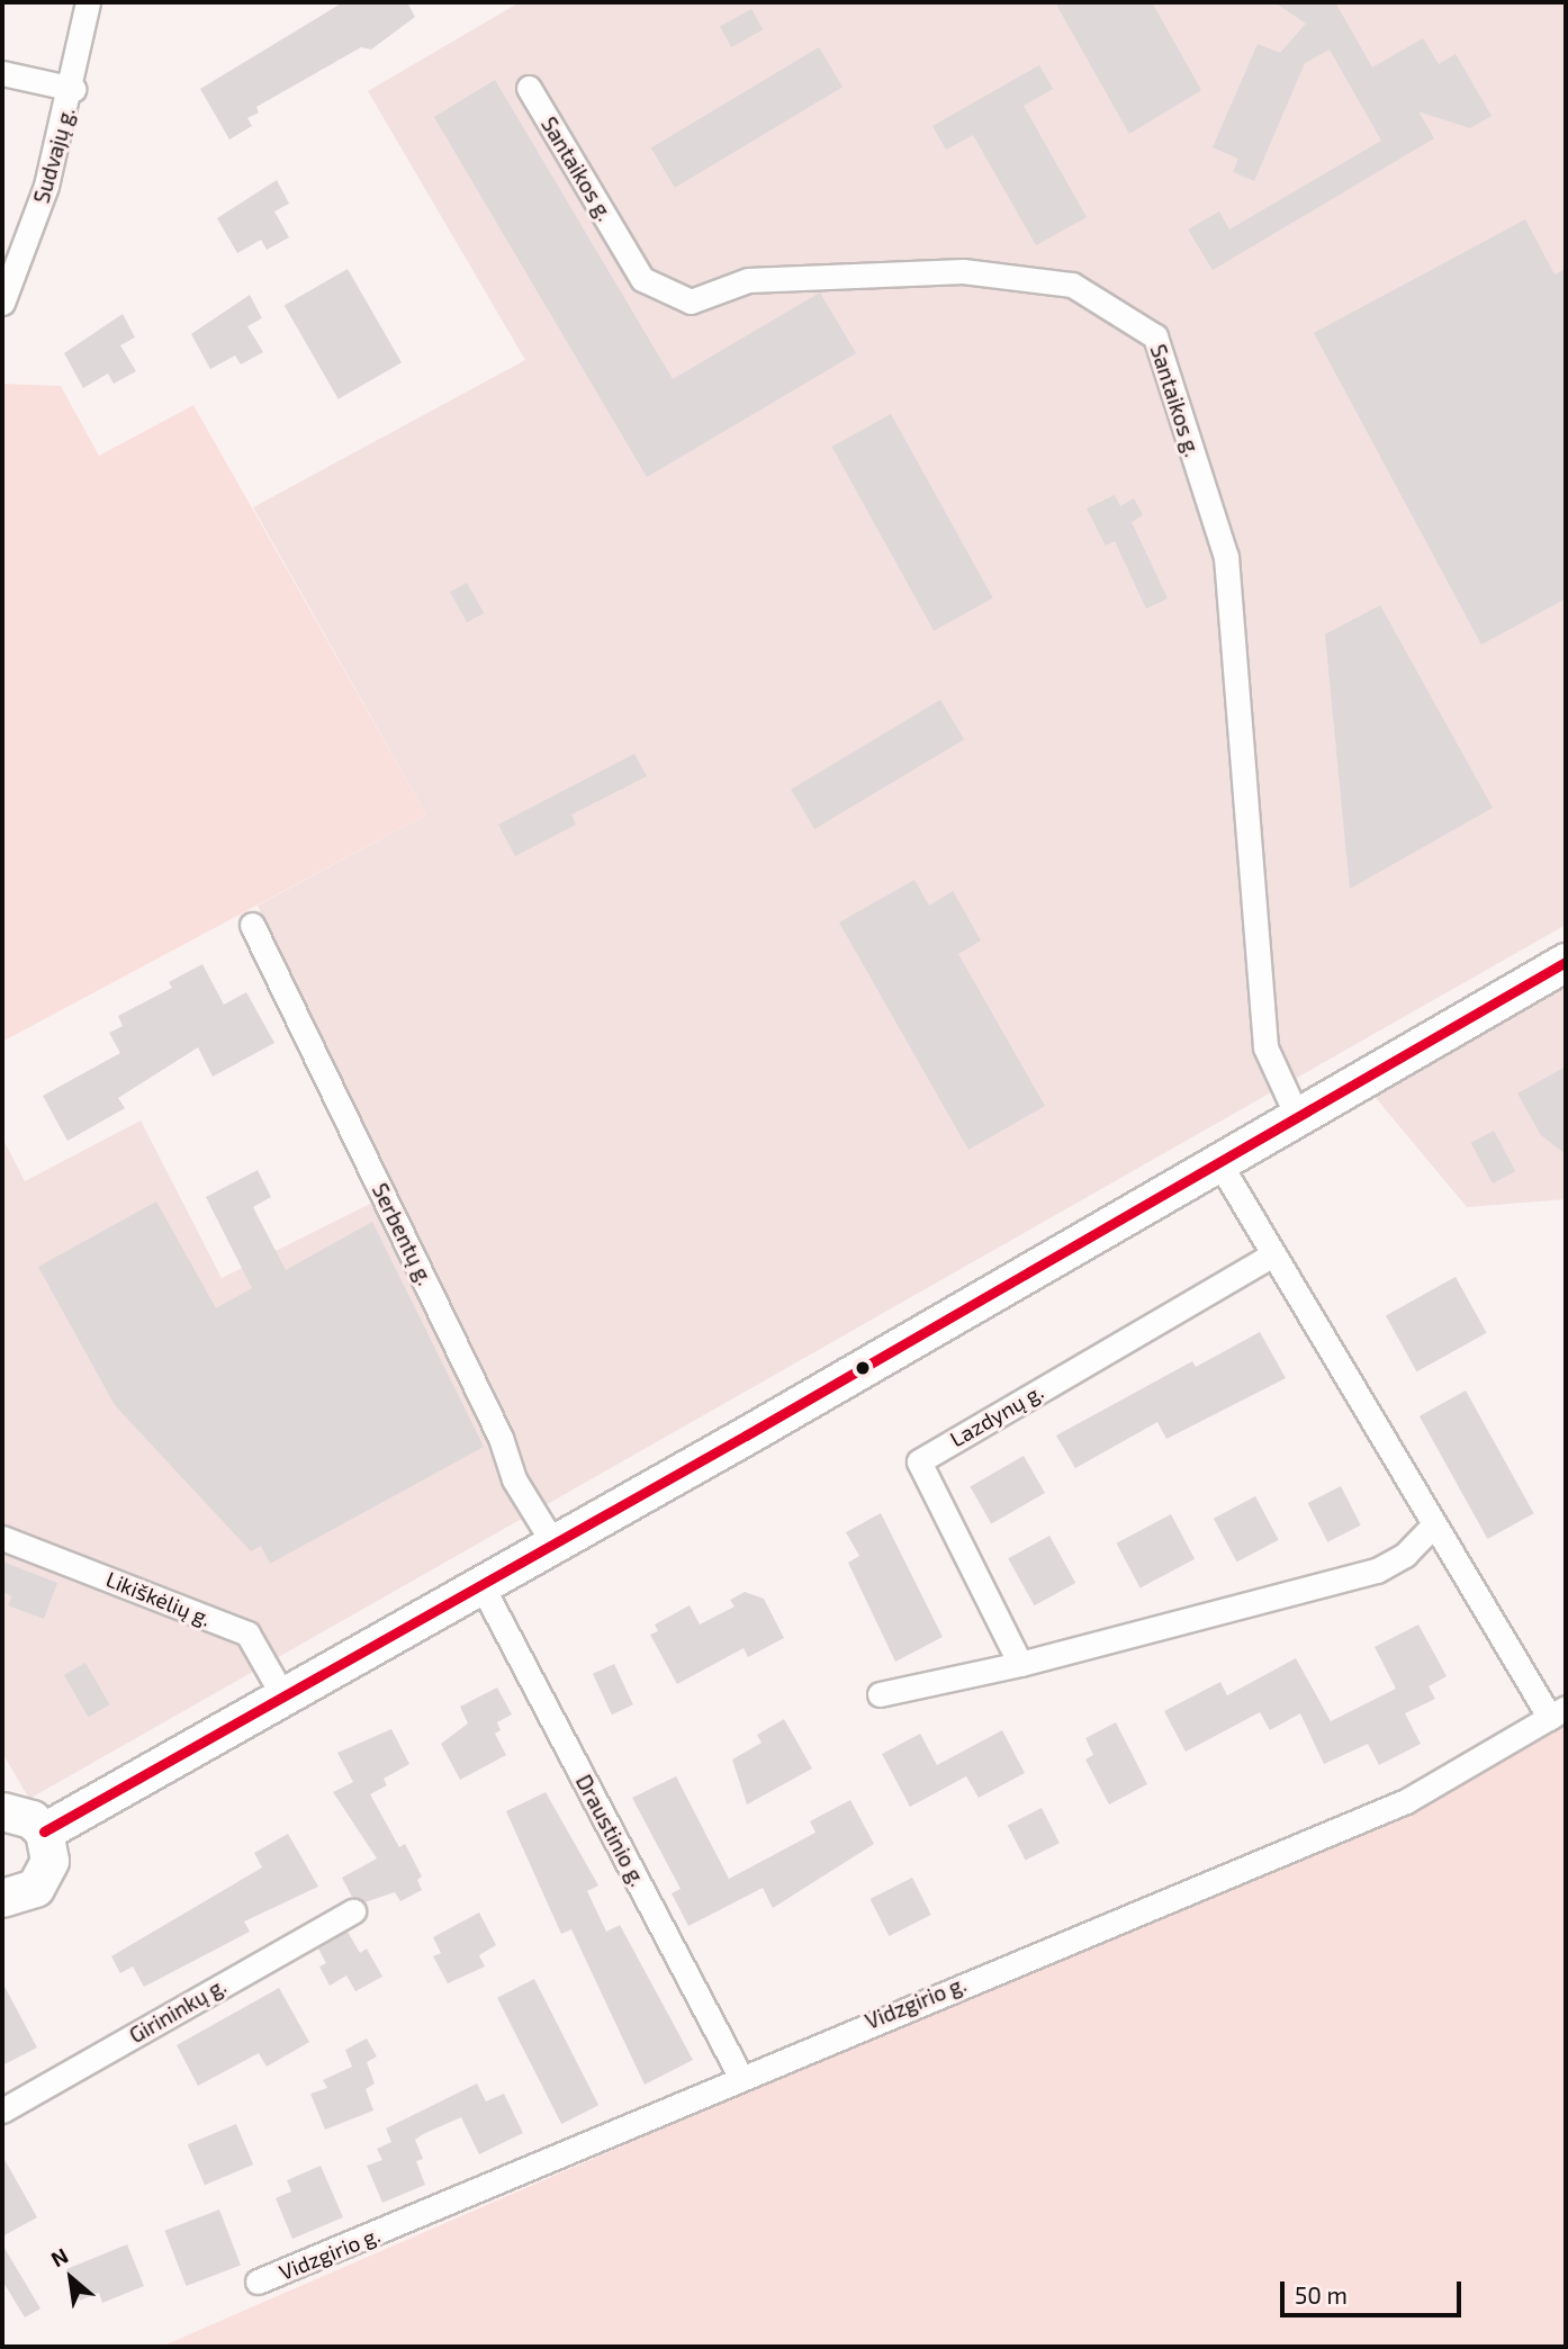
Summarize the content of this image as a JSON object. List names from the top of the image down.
{
  "streets": {
    "street": [
      "Sudvajų g.",
      "Santaikos g.",
      "Serbentų g.",
      "Lazdynų g.",
      "Likiškėlių g.",
      "Draustinio g.",
      "Vidzgirio g.",
      "Girininkų g."
    ]
  },
  "crossings": [
    ["Draustinio g.", "Vidzgirio g."]
  ],
  "scale_bar": "50 m",
  "north": "top left"
}
